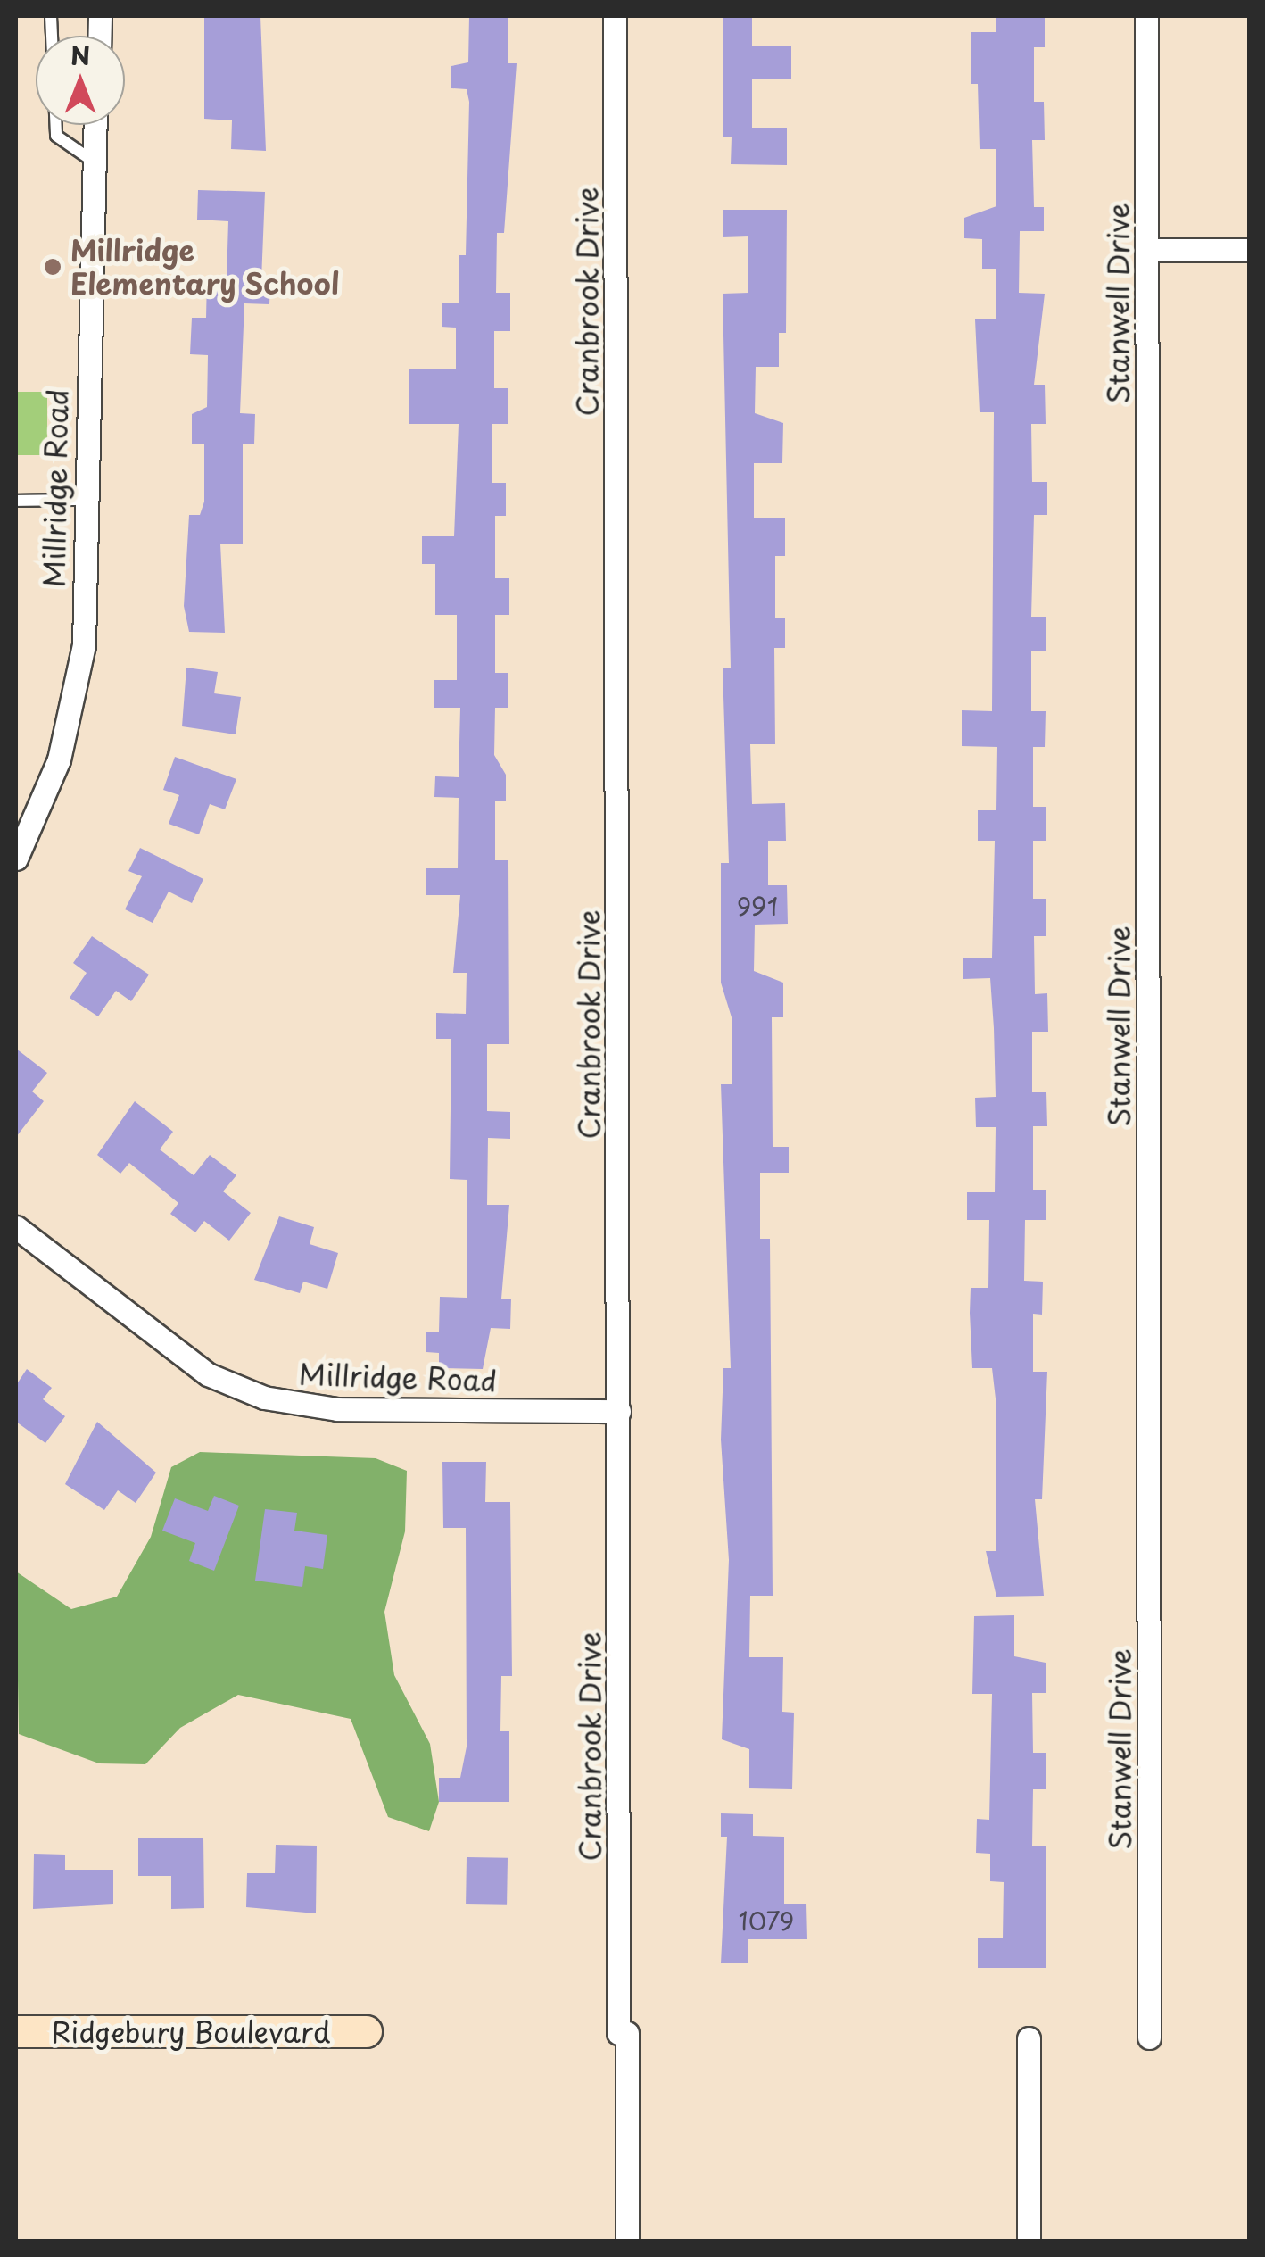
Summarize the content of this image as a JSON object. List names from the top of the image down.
{
  "streets": {
    "street": [
      "Cranbrook Drive",
      "Stanwell Drive",
      "Millridge Road",
      "Ridgebury Boulevard"
    ]
  },
  "crossings": [
    ["Cranbrook Drive", "Millridge Road"]
  ],
  "places": ["Millridge Elementary School"],
  "house_numbers": ["991", "1079"],
  "north": "top"
}
